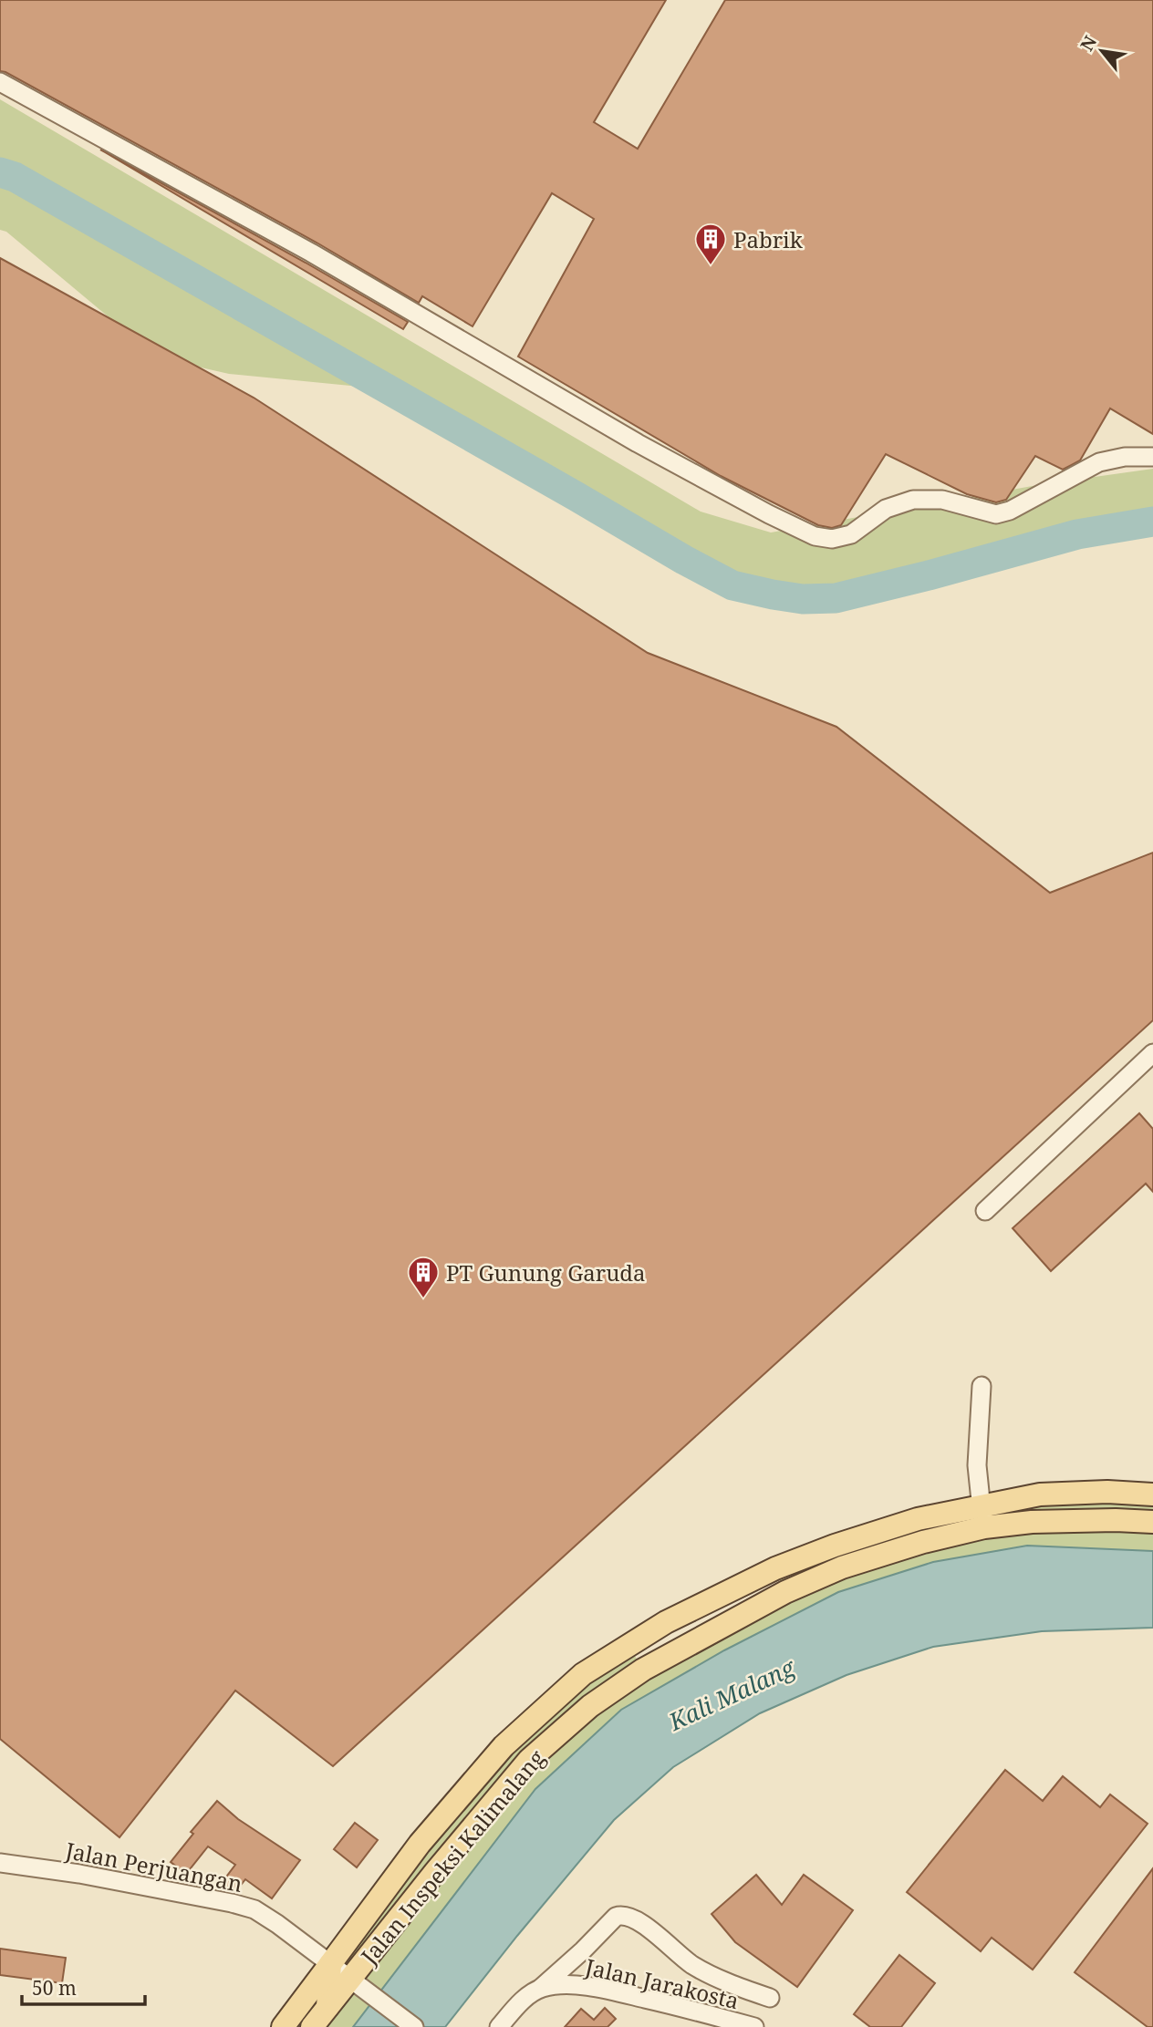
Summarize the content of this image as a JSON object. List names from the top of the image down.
{
  "streets": {
    "main road": ["Jalan Inspeksi Kalimalang"],
    "street": ["Jalan Perjuangan", "Jalan Jarakosta"]
  },
  "crossings": [
    ["Jalan Inspeksi Kalimalang", "Jalan Perjuangan"]
  ],
  "water": ["Kali Malang"],
  "places": {
    "building": ["Pabrik", "PT Gunung Garuda"]
  },
  "scale_bar": "50 m",
  "north": "top left"
}
